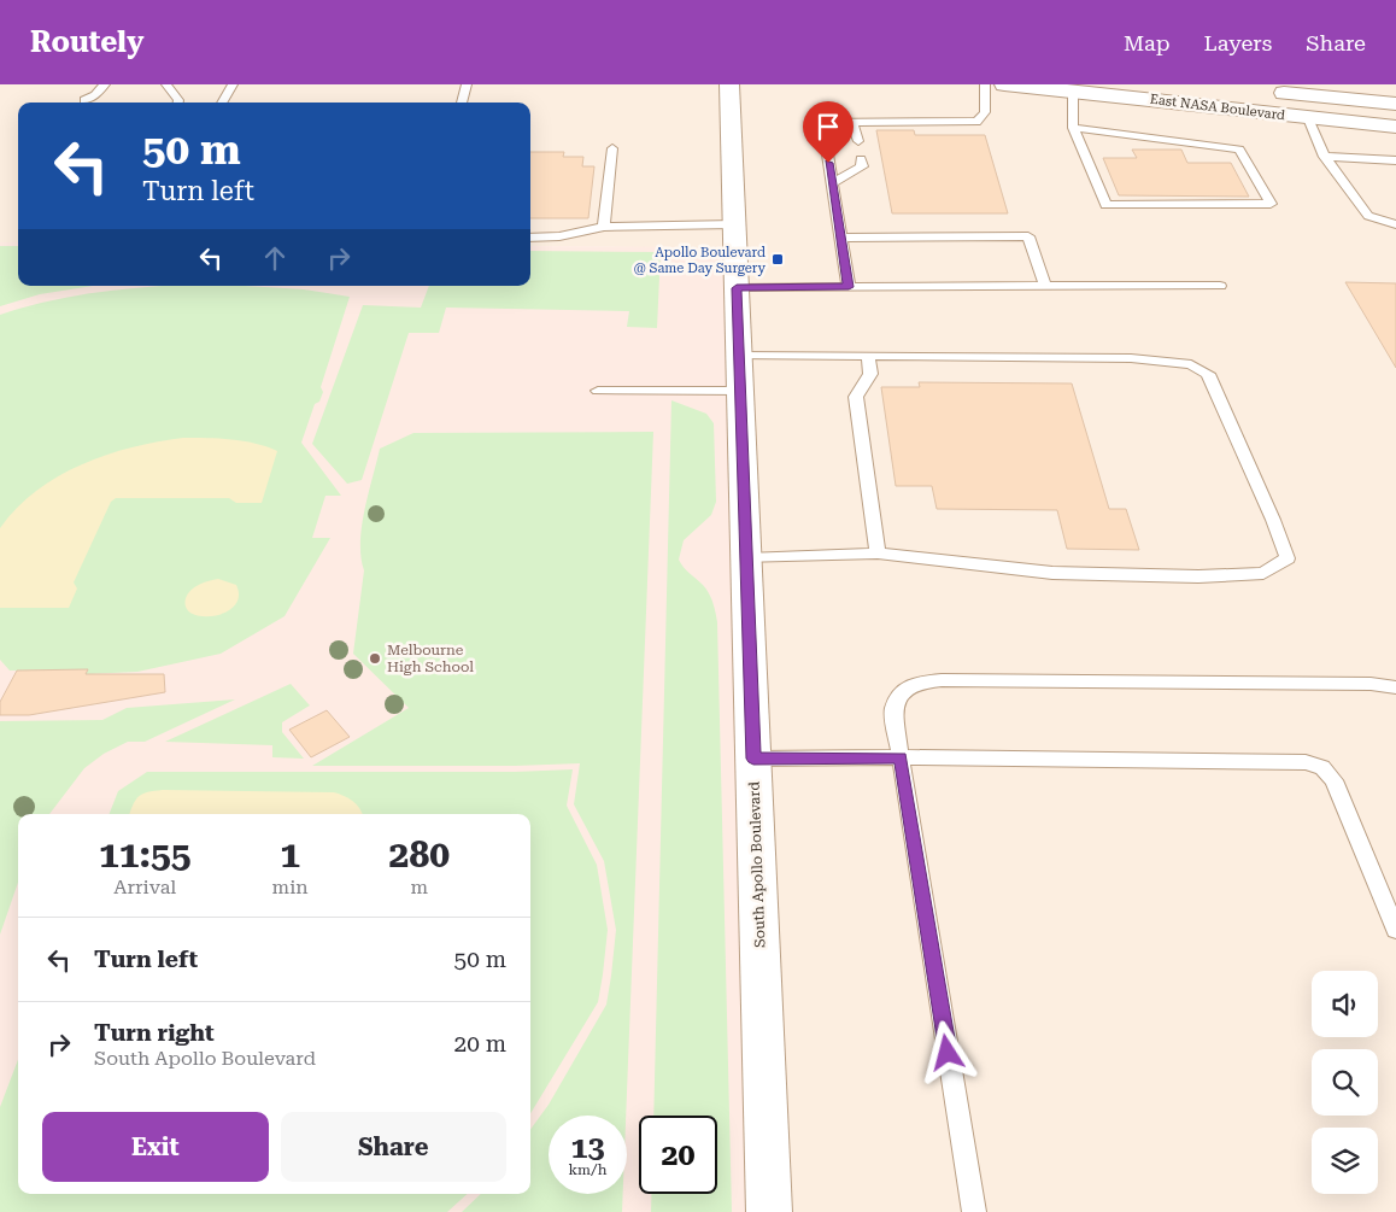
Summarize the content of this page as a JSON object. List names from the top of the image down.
{
  "streets": {
    "street": ["East NASA Boulevard", "South Apollo Boulevard"]
  },
  "places": {
    "transit": ["Apollo Boulevard @ Same Day Surgery"],
    "other": ["Melbourne High School"]
  },
  "page": {
    "header": "Routely",
    "nav": ["Map", "Layers", "Share"],
    "turn": ["50 m", "Turn left"],
    "eta": [
      "11:55",
      "Arrival",
      "1",
      "min",
      "280",
      "m"
    ],
    "list": [
      {
        "name": "Turn left",
        "value": "50 m"
      },
      {
        "name": "Turn right",
        "note": "South Apollo Boulevard",
        "value": "20 m"
      }
    ],
    "buttons": ["Exit", "Share"],
    "speed": "13 km/h",
    "limit": "20"
  }
}
